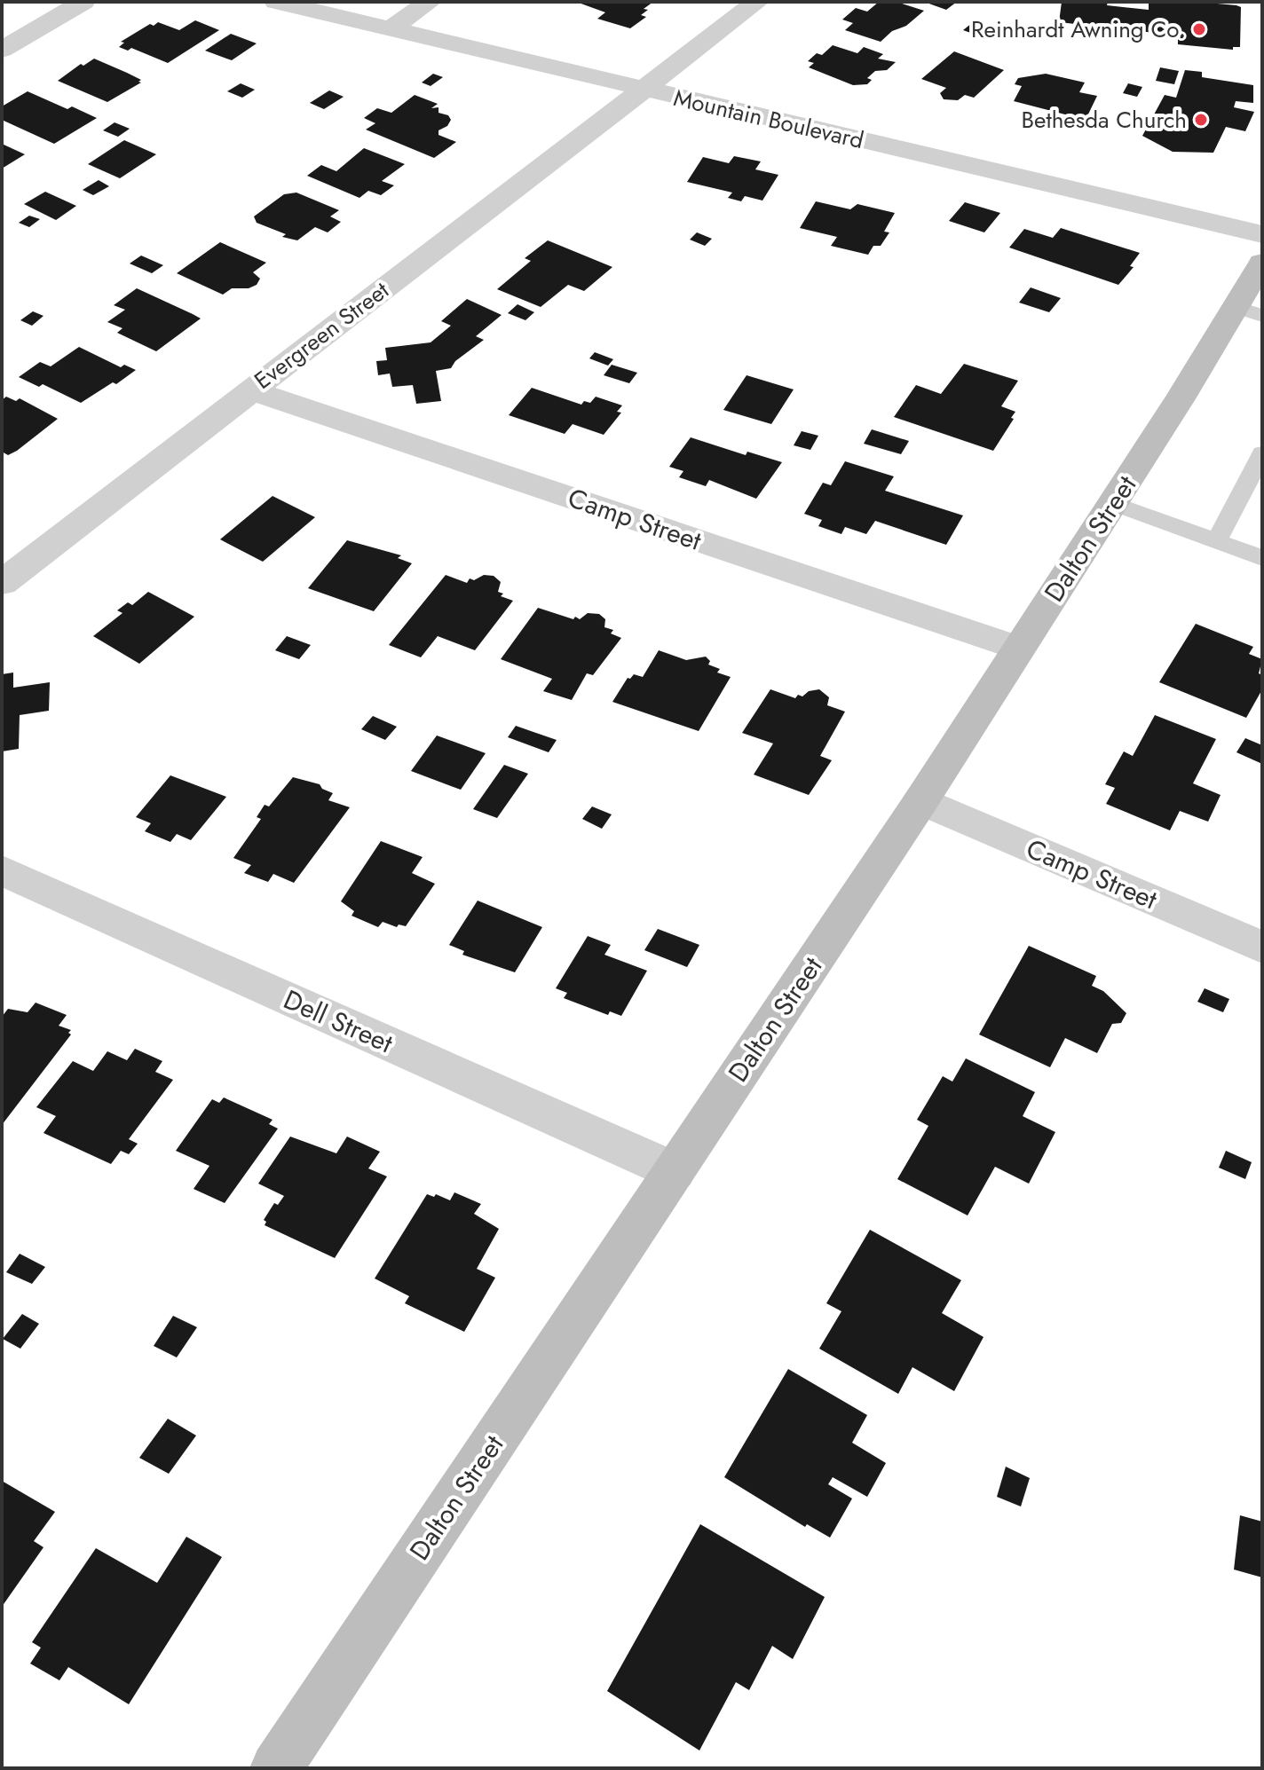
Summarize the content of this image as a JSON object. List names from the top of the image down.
{
  "streets": {
    "main road": ["Dalton Street"],
    "street": [
      "Mountain Boulevard",
      "Evergreen Street",
      "Camp Street",
      "Dell Street"
    ]
  },
  "crossings": [
    ["Mountain Boulevard", "Evergreen Street"],
    ["Evergreen Street", "Camp Street"],
    ["Camp Street", "Dalton Street"],
    ["Dalton Street", "Dell Street"]
  ],
  "places": ["Reinhardt Awning Co.", "Bethesda Church"]
}
